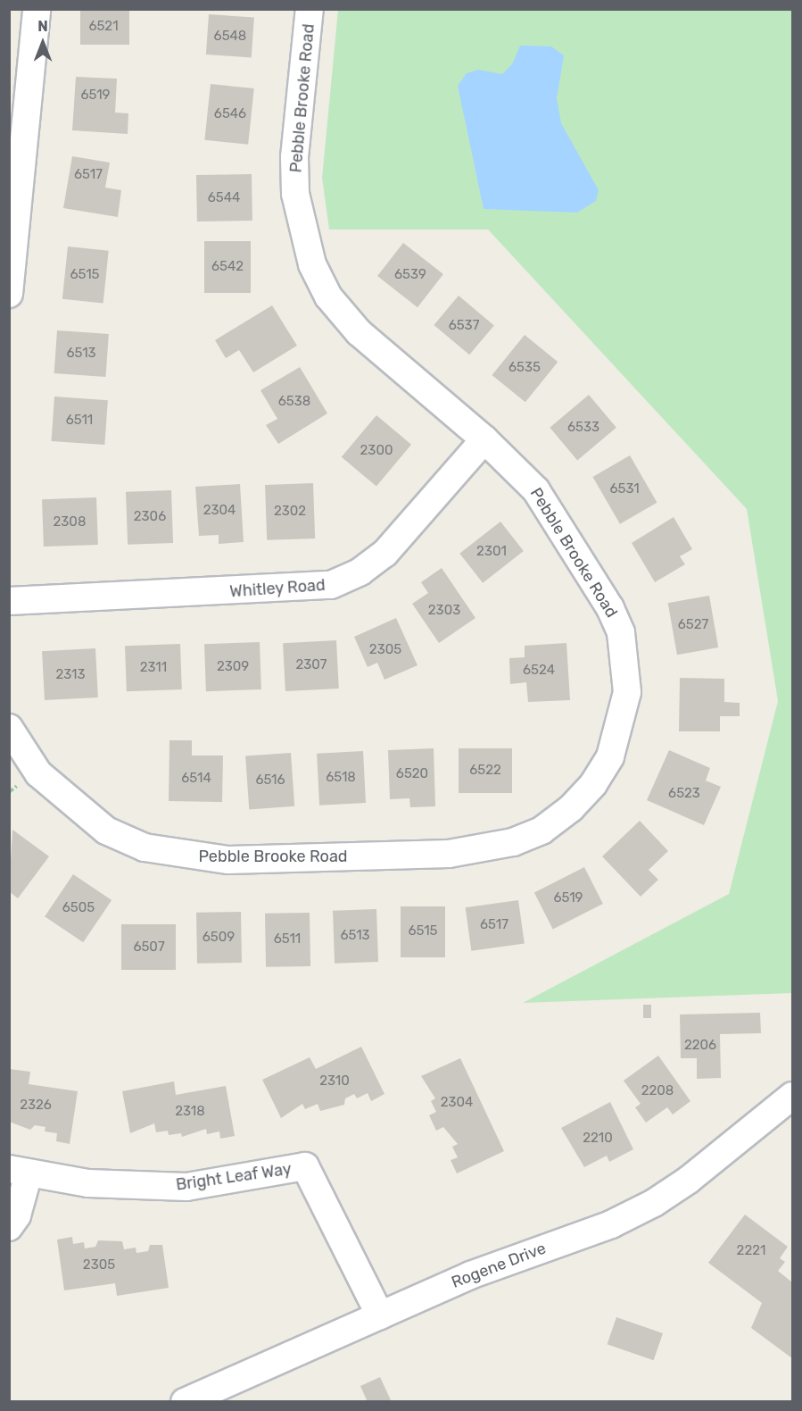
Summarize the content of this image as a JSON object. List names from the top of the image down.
{
  "streets": {
    "street": [
      "Pebble Brooke Road",
      "Whitley Road",
      "Bright Leaf Way",
      "Rogene Drive"
    ]
  },
  "crossings": [
    ["Pebble Brooke Road", "Whitley Road"],
    ["Bright Leaf Way", "Rogene Drive"]
  ],
  "house_numbers": [
    "6521",
    "6548",
    "6519",
    "6546",
    "6517",
    "6544",
    "6542",
    "6515",
    "6539",
    "6537",
    "6513",
    "6535",
    "6538",
    "6511",
    "6533",
    "2300",
    "6531",
    "2304",
    "2302",
    "2306",
    "2308",
    "2301",
    "2303",
    "6527",
    "2305",
    "2307",
    "2309",
    "2311",
    "6524",
    "2313",
    "6522",
    "6520",
    "6518",
    "6514",
    "6516",
    "6523",
    "6519",
    "6505",
    "6517",
    "6515",
    "6513",
    "6509",
    "6511",
    "6507",
    "2206",
    "2310",
    "2208",
    "2304",
    "2326",
    "2318",
    "2210",
    "2221",
    "2305"
  ],
  "north": "top"
}
